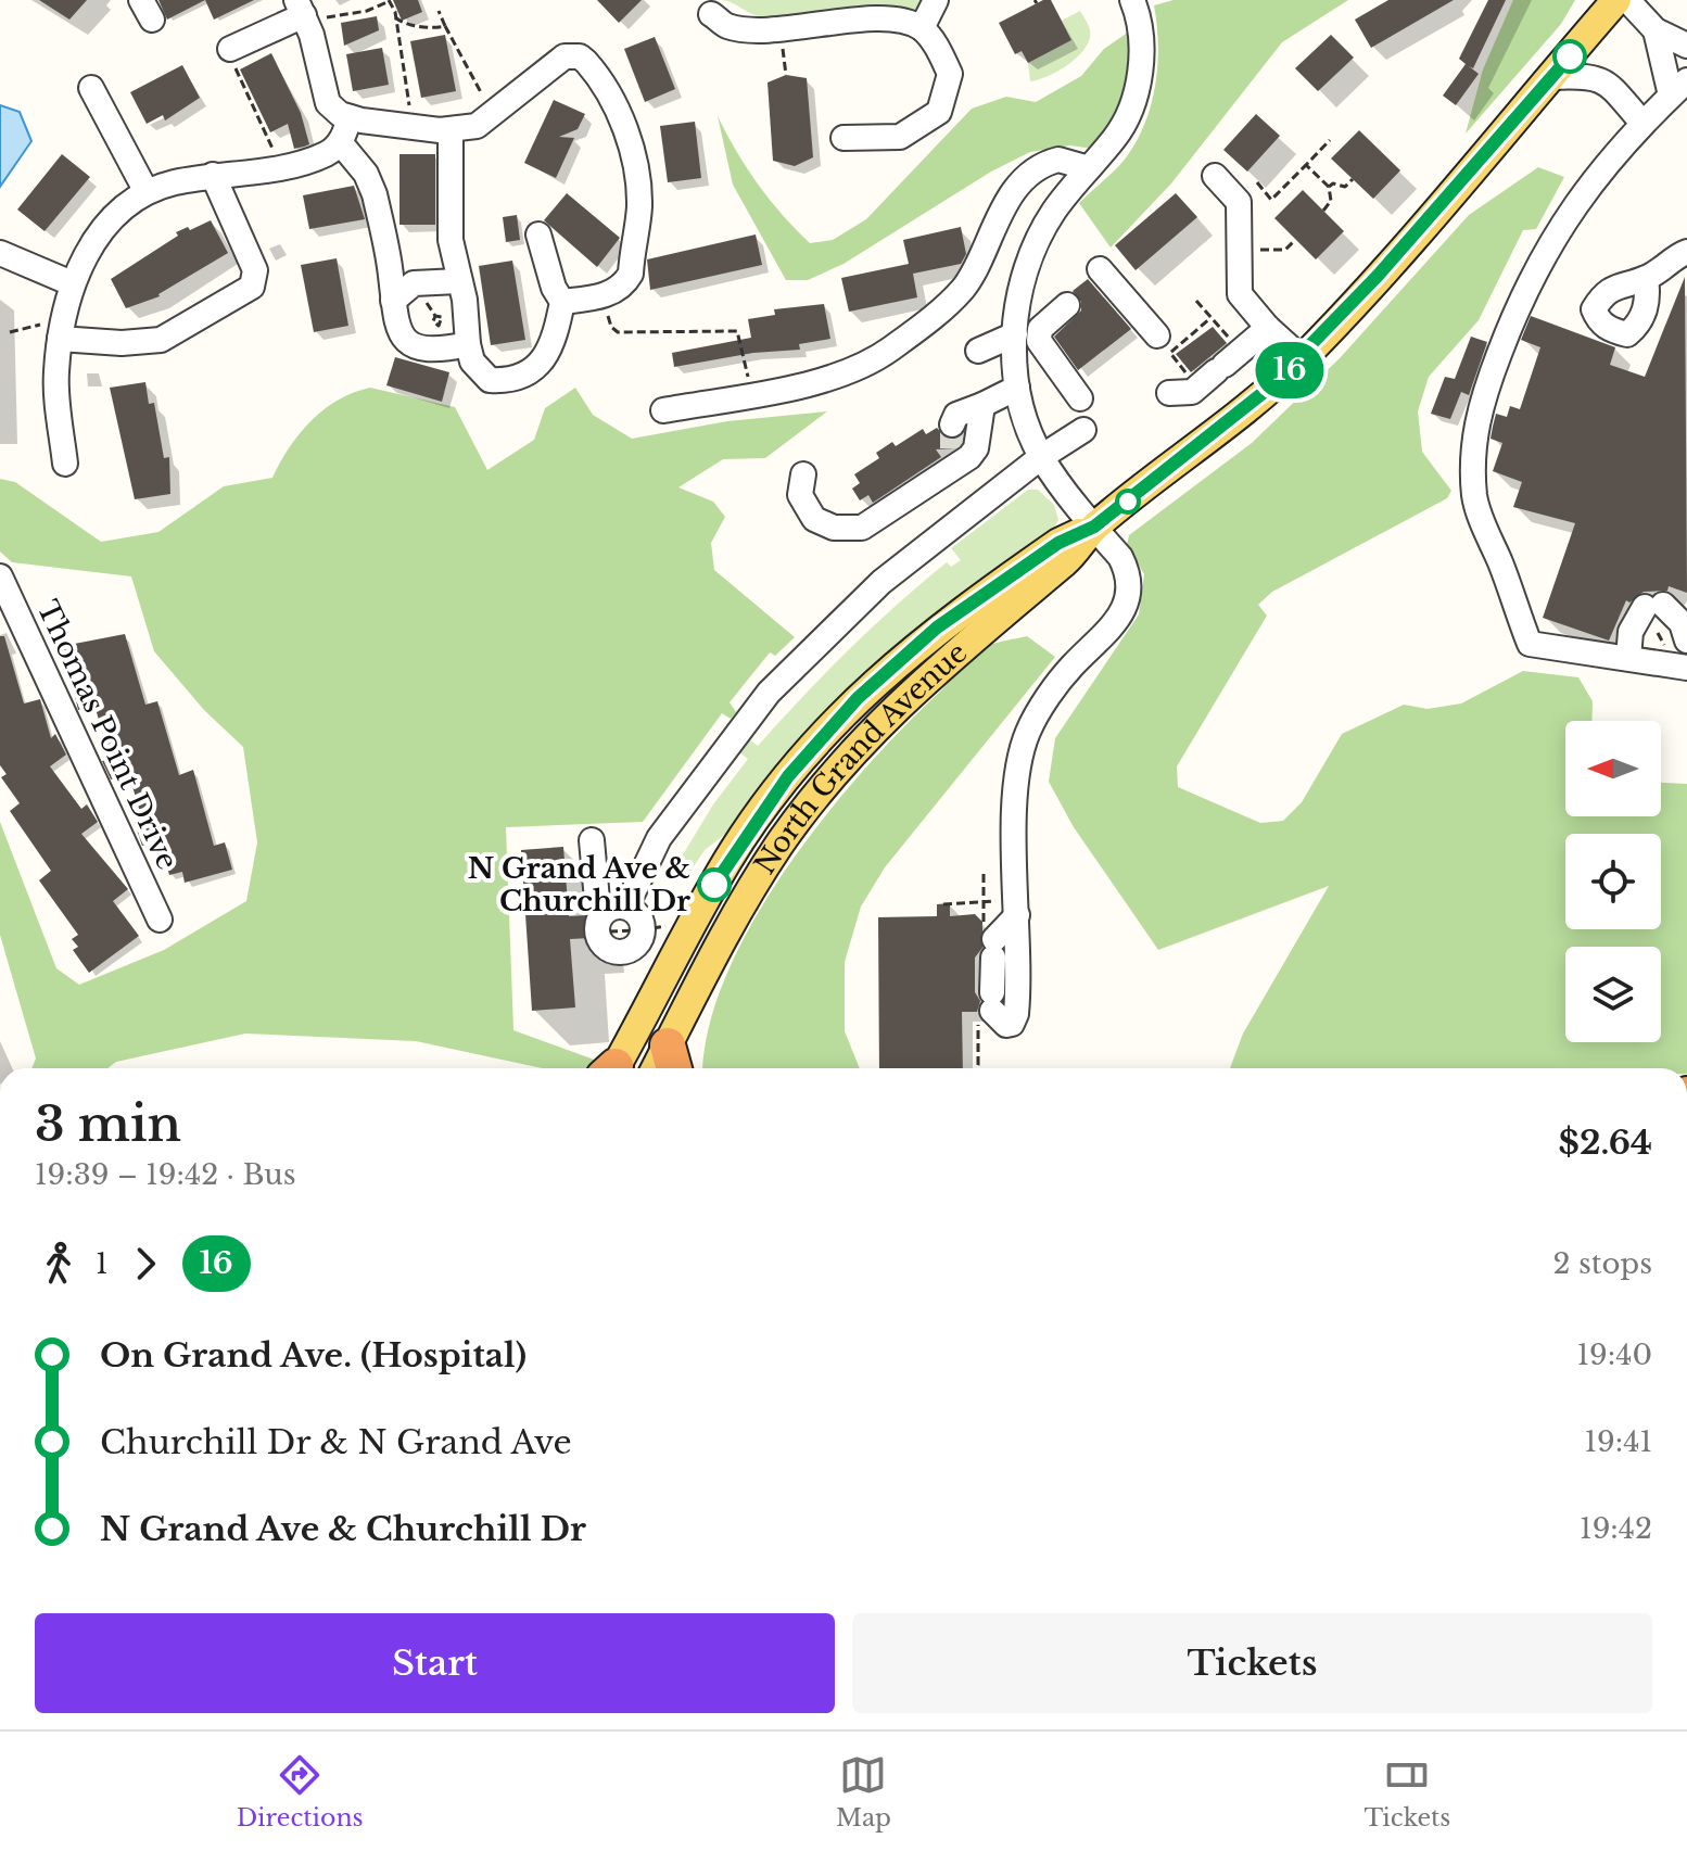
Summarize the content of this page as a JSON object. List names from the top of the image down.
{
  "streets": {
    "main road": ["North Grand Avenue"],
    "street": ["Thomas Point Drive"]
  },
  "places": ["N Grand Ave & Churchill Dr"],
  "lines": ["bus line 16"],
  "north": "left",
  "page": {
    "on_map": "16",
    "heading": ["3 min", "19:39 – 19:42 · Bus", "$2.64"],
    "legs": ["1", "16", "2 stops"],
    "list": [
      {
        "name": "On Grand Ave. (Hospital)",
        "value": "19:40"
      },
      {
        "name": "Churchill Dr & N Grand Ave",
        "value": "19:41"
      },
      {
        "name": "N Grand Ave & Churchill Dr",
        "value": "19:42"
      }
    ],
    "buttons": ["Start", "Tickets"],
    "tabs": ["Directions", "Map", "Tickets"]
  }
}
